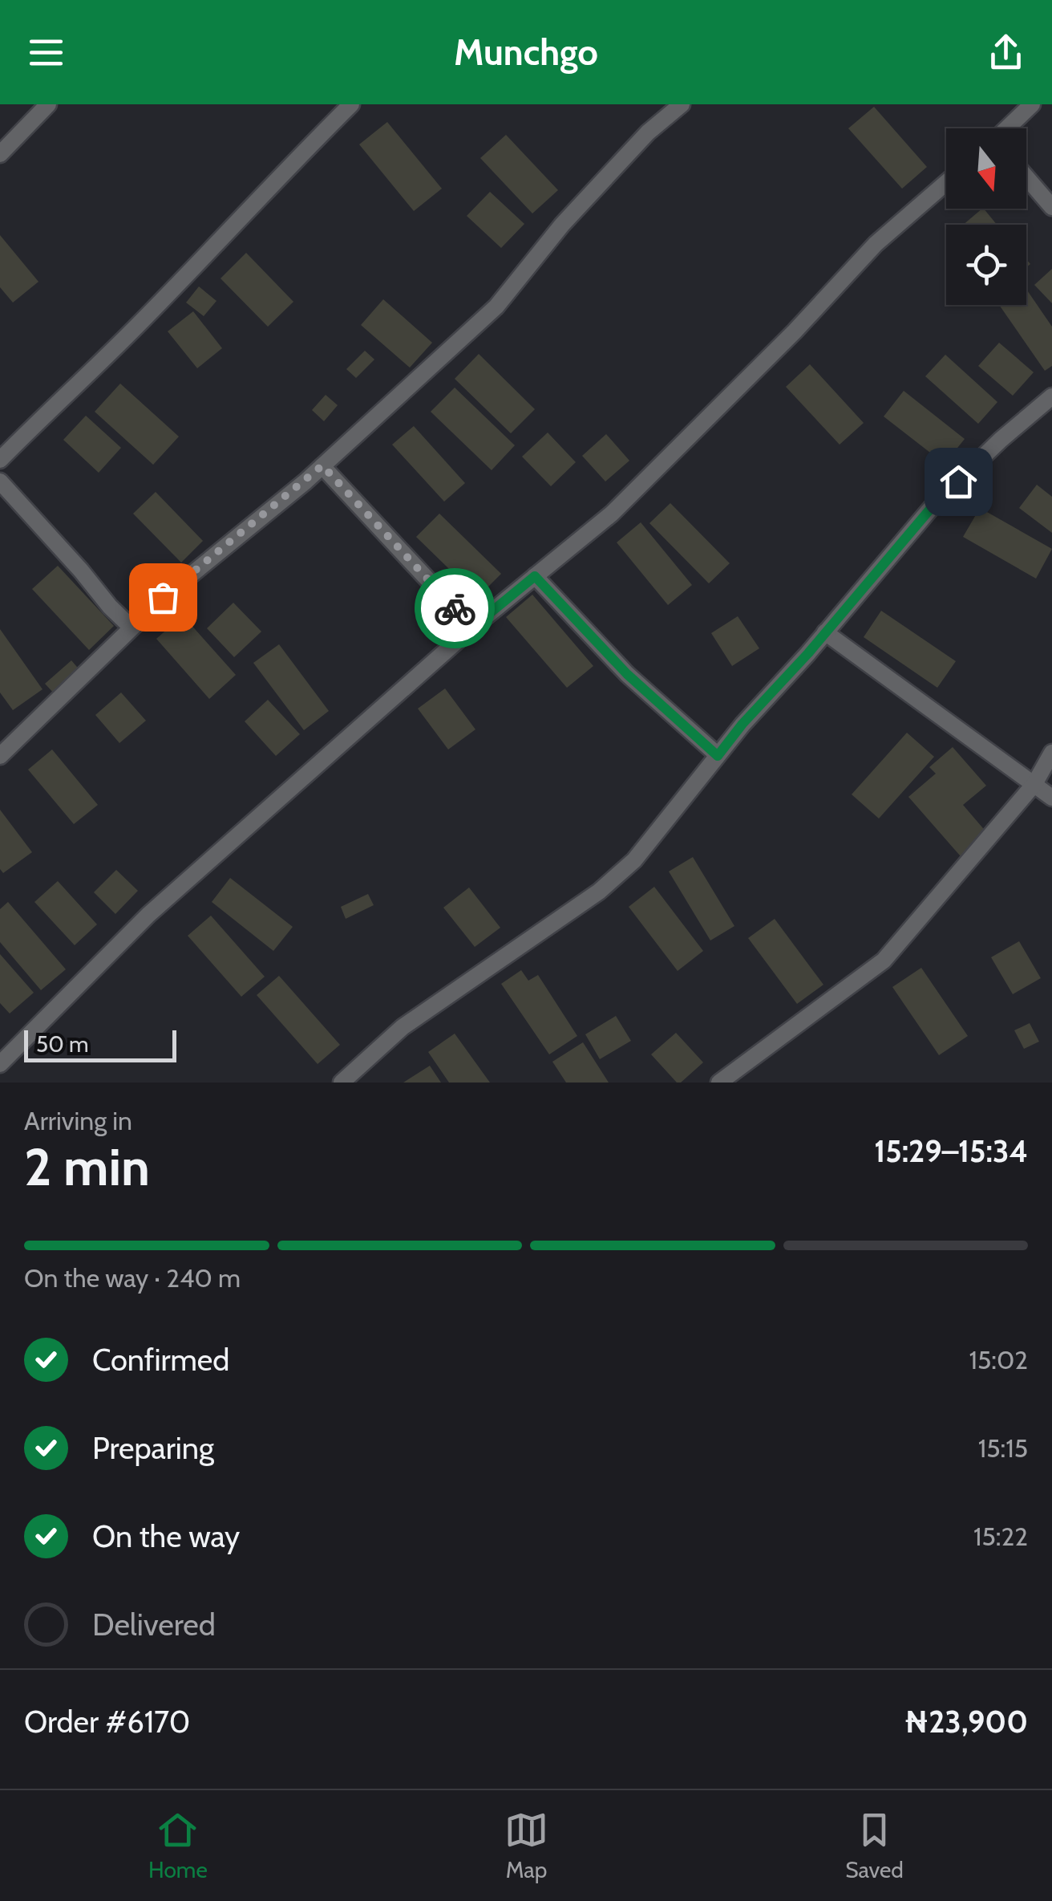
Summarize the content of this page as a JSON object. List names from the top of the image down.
{
  "scale_bar": "50 m",
  "north": "bottom",
  "page": {
    "header": "Munchgo",
    "scale": "50 m",
    "heading": ["2 min", "Arriving in", "15:29–15:34"],
    "panel": ["Order #6170", "₦23,900"],
    "bar": "On the way · 240 m",
    "list": [
      ["Confirmed", "15:02"],
      ["Preparing", "15:15"],
      ["On the way", "15:22"],
      "Delivered"
    ],
    "tabs": ["Home", "Map", "Saved"]
  }
}
